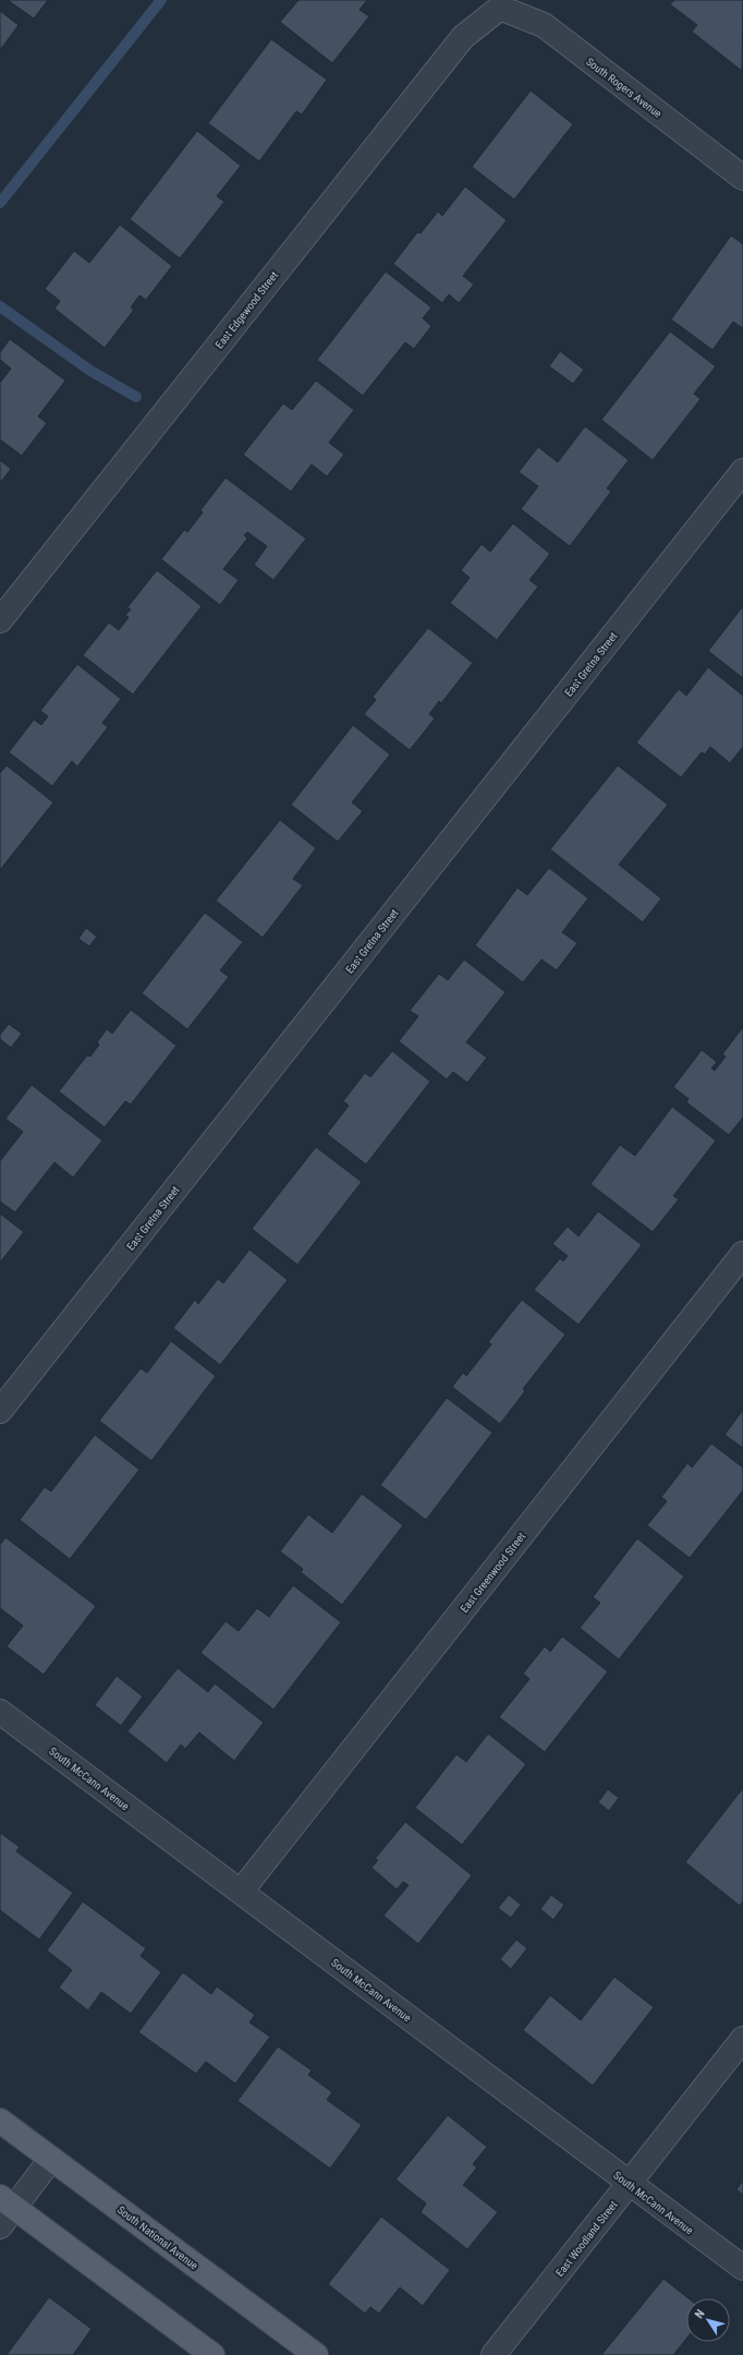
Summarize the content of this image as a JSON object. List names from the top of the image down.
{
  "streets": {
    "main road": ["South National Avenue"],
    "street": [
      "South Rogers Avenue",
      "East Edgewood Street",
      "East Gretna Street",
      "East Greenwood Street",
      "South McCann Avenue",
      "East Woodland Street"
    ]
  },
  "crossings": [
    ["South Rogers Avenue", "East Edgewood Street"],
    ["East Greenwood Street", "South McCann Avenue"],
    ["South McCann Avenue", "East Woodland Street"]
  ],
  "north": "top left"
}
